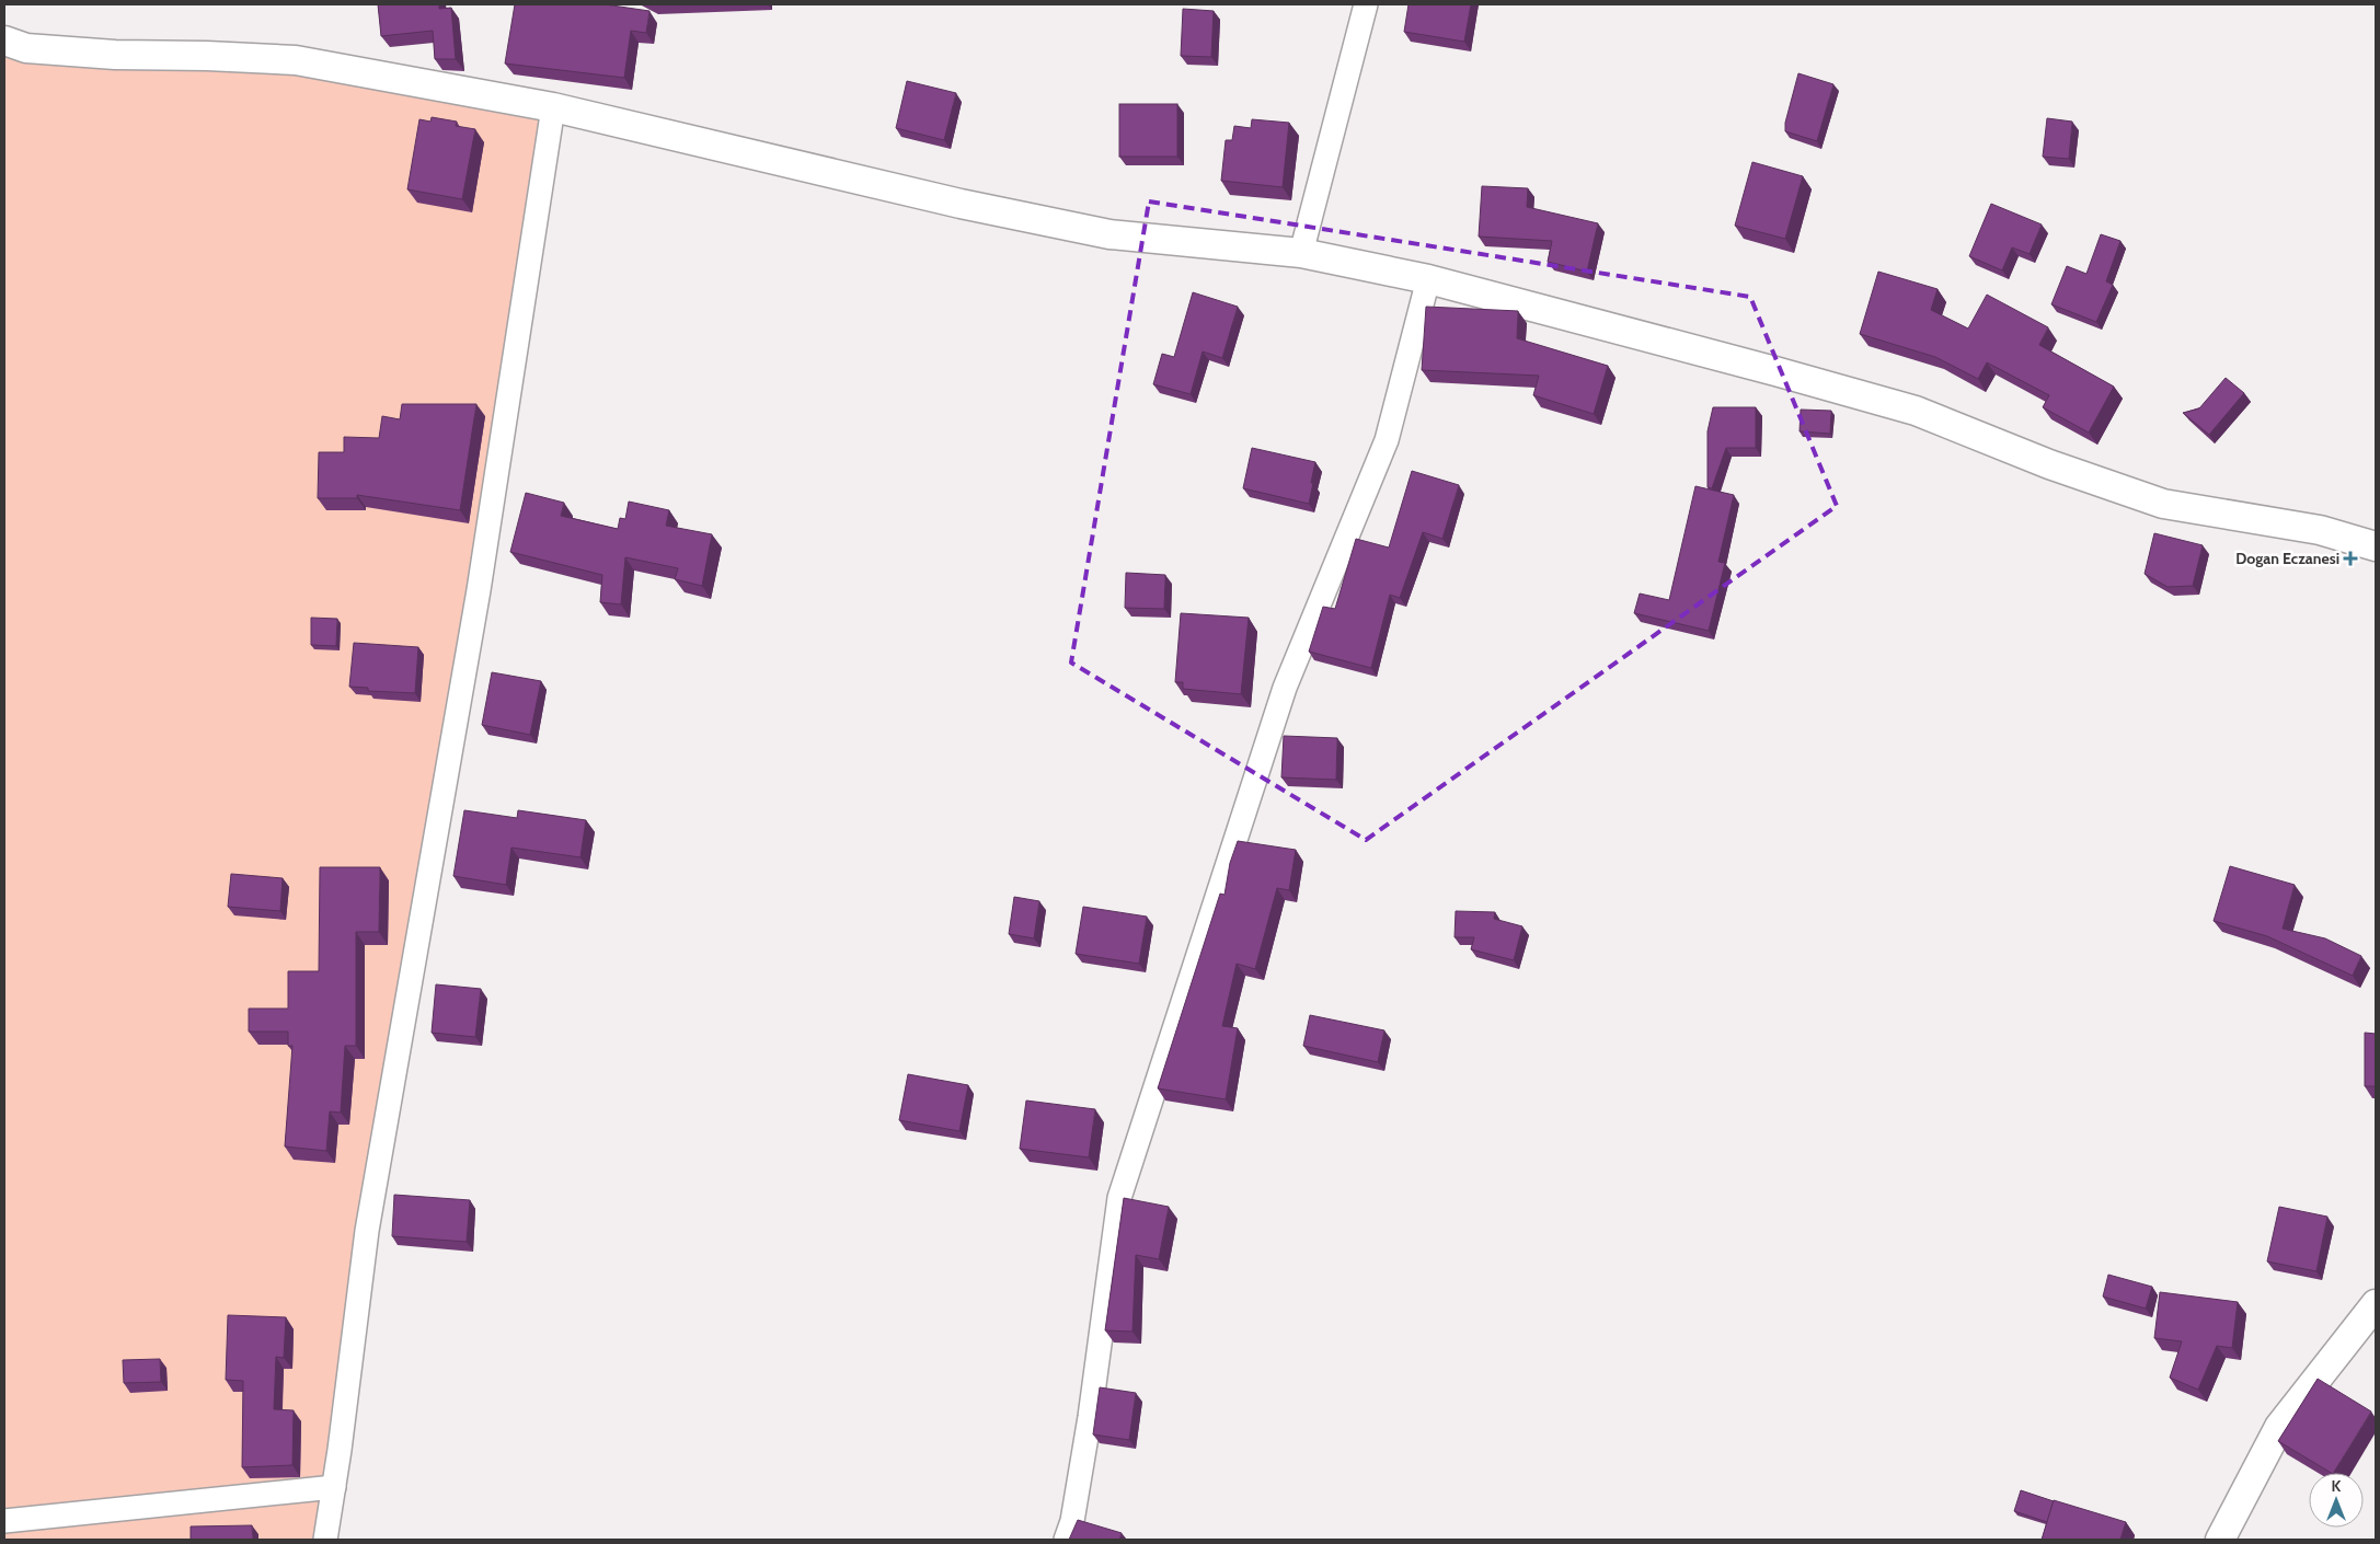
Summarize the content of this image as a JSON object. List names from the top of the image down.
{
  "places": {
    "health": ["Dogan Eczanesi"]
  },
  "north": "top"
}
